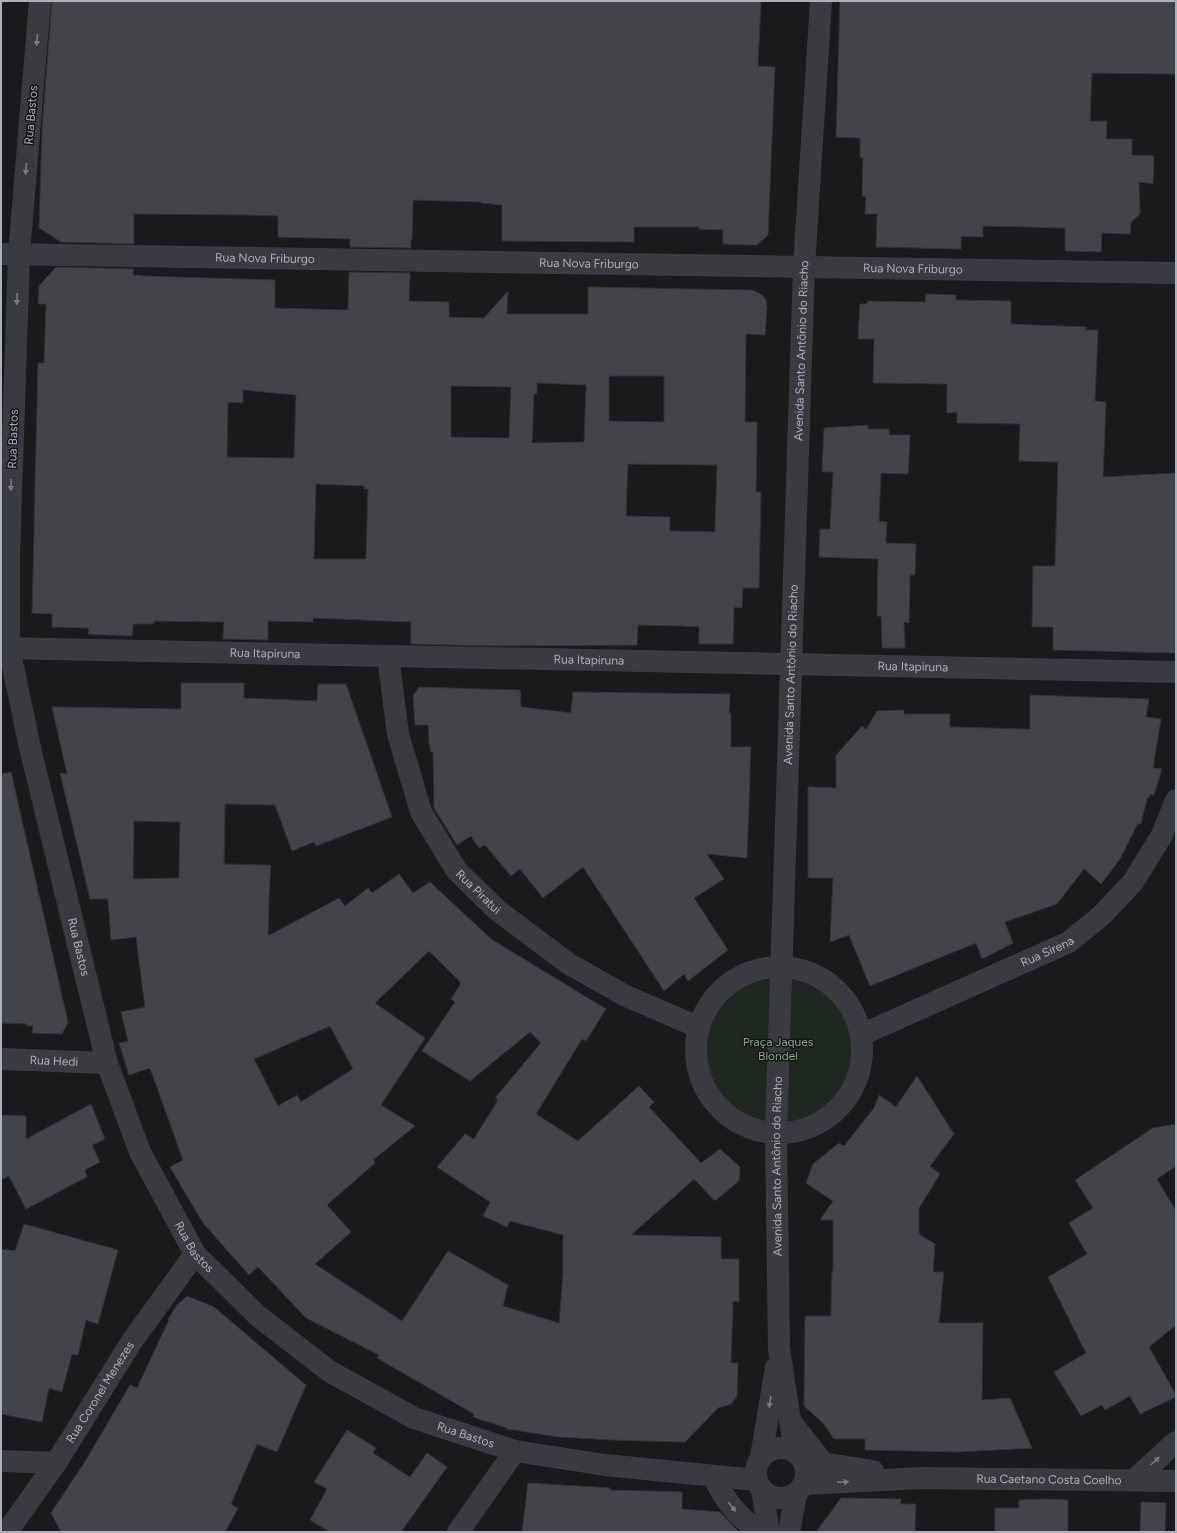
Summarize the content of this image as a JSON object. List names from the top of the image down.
{
  "streets": {
    "street": [
      "Rua Bastos",
      "Rua Nova Friburgo",
      "Avenida Santo Antônio do Riacho",
      "Rua Itapiruna",
      "Rua Piratui",
      "Rua Sirena",
      "Rua Hedi",
      "Rua Coronel Menezes",
      "Rua Caetano Costa Coelho"
    ]
  },
  "crossings": [
    ["Rua Bastos", "Rua Nova Friburgo"],
    ["Rua Bastos", "Avenida Santo Antônio do Riacho"],
    ["Rua Bastos", "Rua Itapiruna"],
    ["Rua Bastos", "Rua Hedi"],
    ["Rua Bastos", "Rua Coronel Menezes"],
    ["Rua Bastos", "Rua Caetano Costa Coelho"],
    ["Rua Nova Friburgo", "Avenida Santo Antônio do Riacho"],
    ["Avenida Santo Antônio do Riacho", "Rua Itapiruna"],
    ["Avenida Santo Antônio do Riacho", "Rua Caetano Costa Coelho"],
    ["Rua Itapiruna", "Rua Piratui"]
  ],
  "parks": ["Praça Jaques Blondel"]
}
